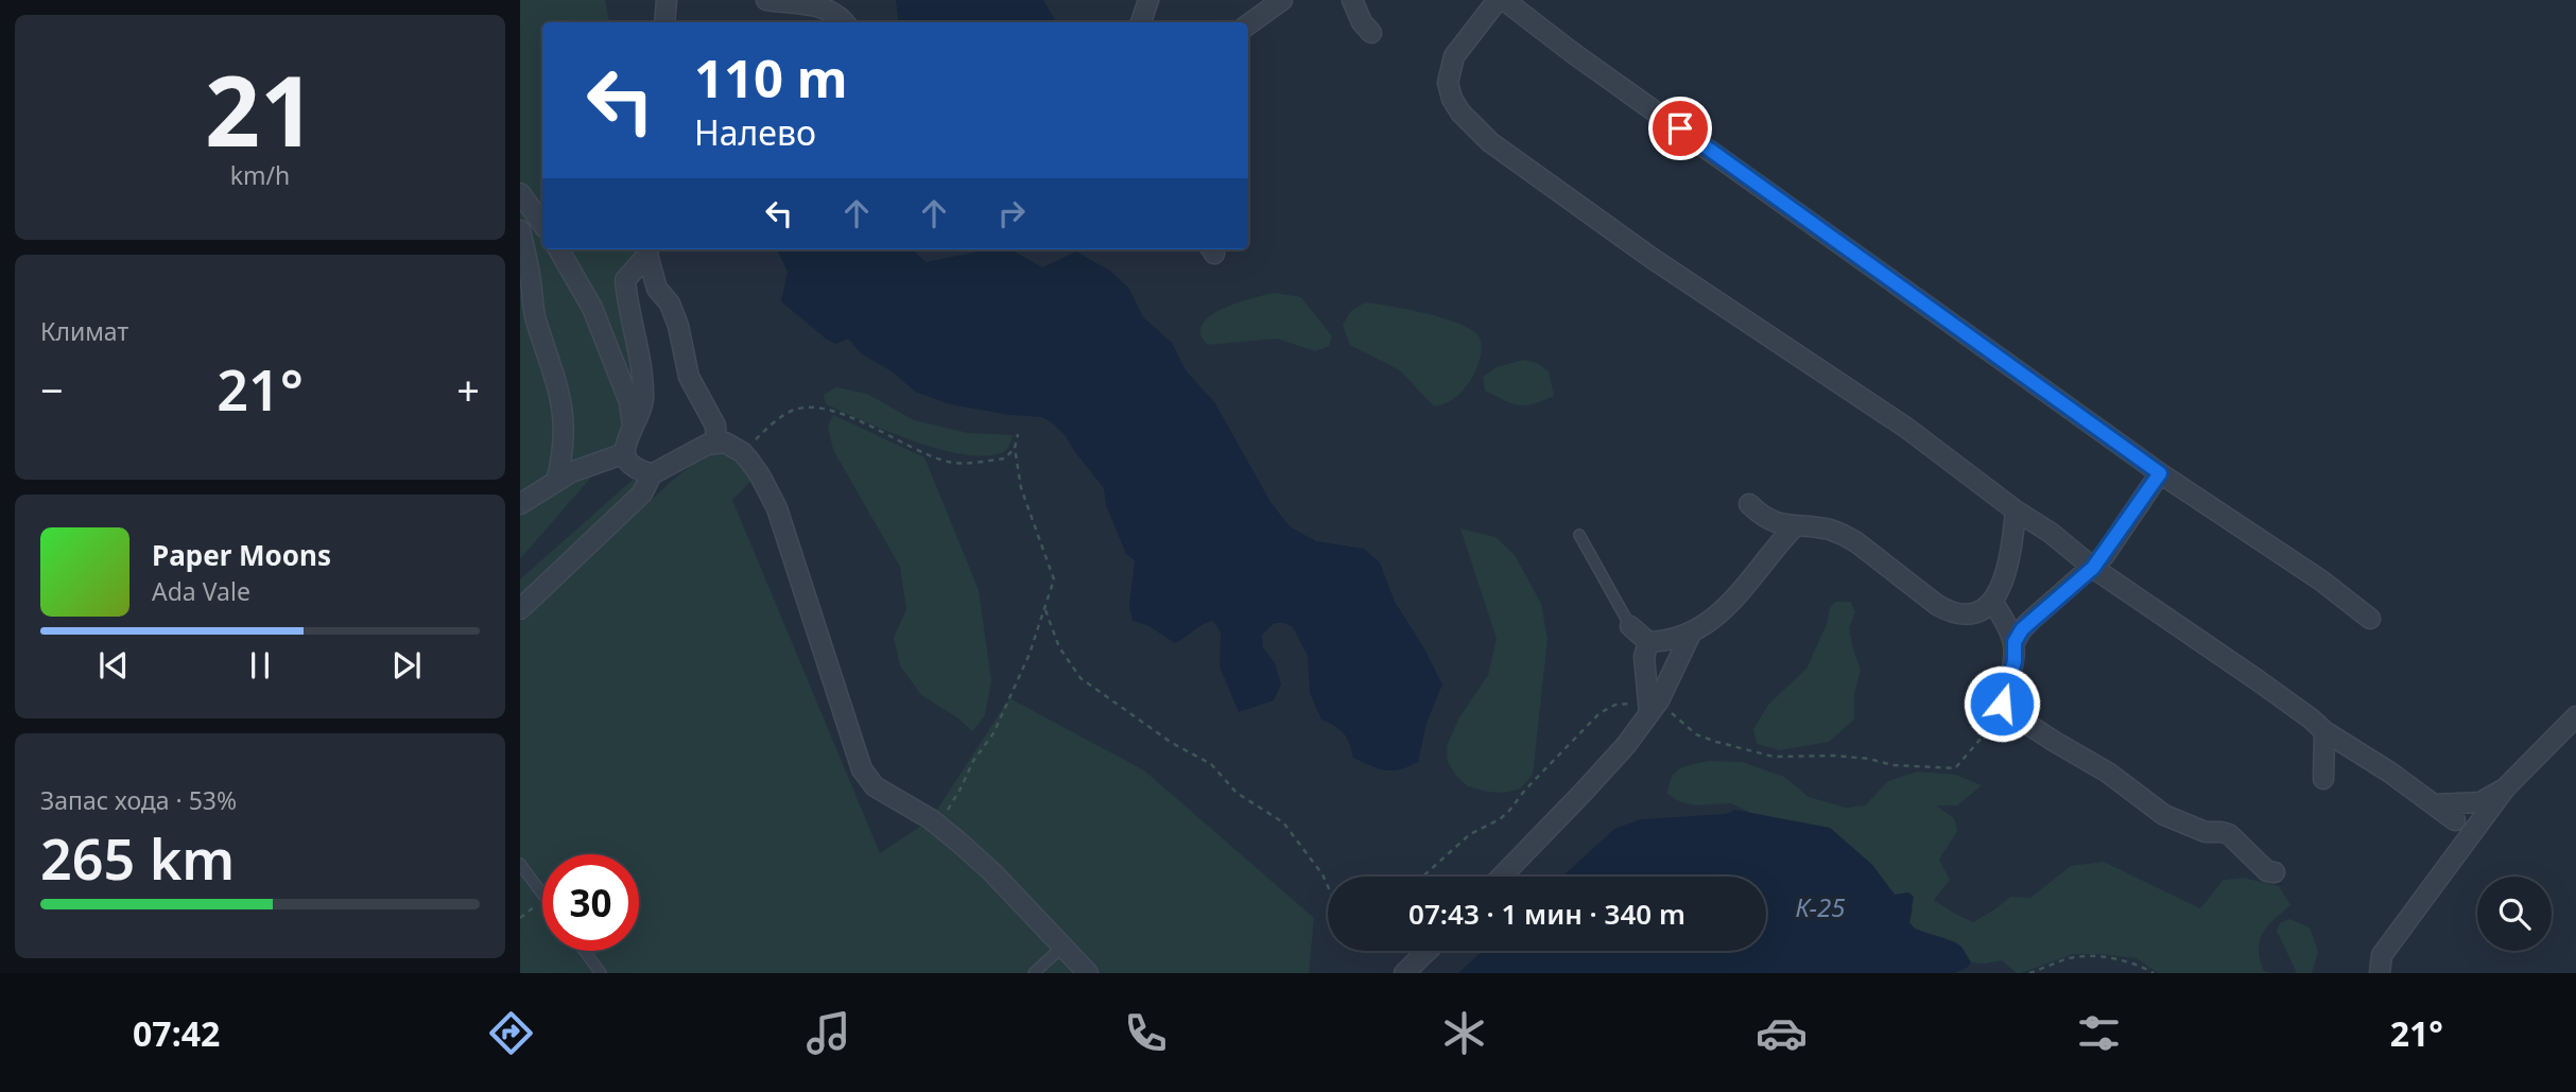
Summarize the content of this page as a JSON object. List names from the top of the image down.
{
  "water": ["К-25"],
  "page": {
    "tile": [
      ["21", "km/h"],
      "Климат",
      ["Запас хода · 53%", "265 km"]
    ],
    "turn": ["110 m", "Налево"],
    "heat": ["−", "21°", "+"],
    "song": ["Paper Moons", "Ada Vale"],
    "limit": "30",
    "trip": "07:43 · 1 мин · 340 m",
    "tabs": ["07:42", "21°"]
  }
}
